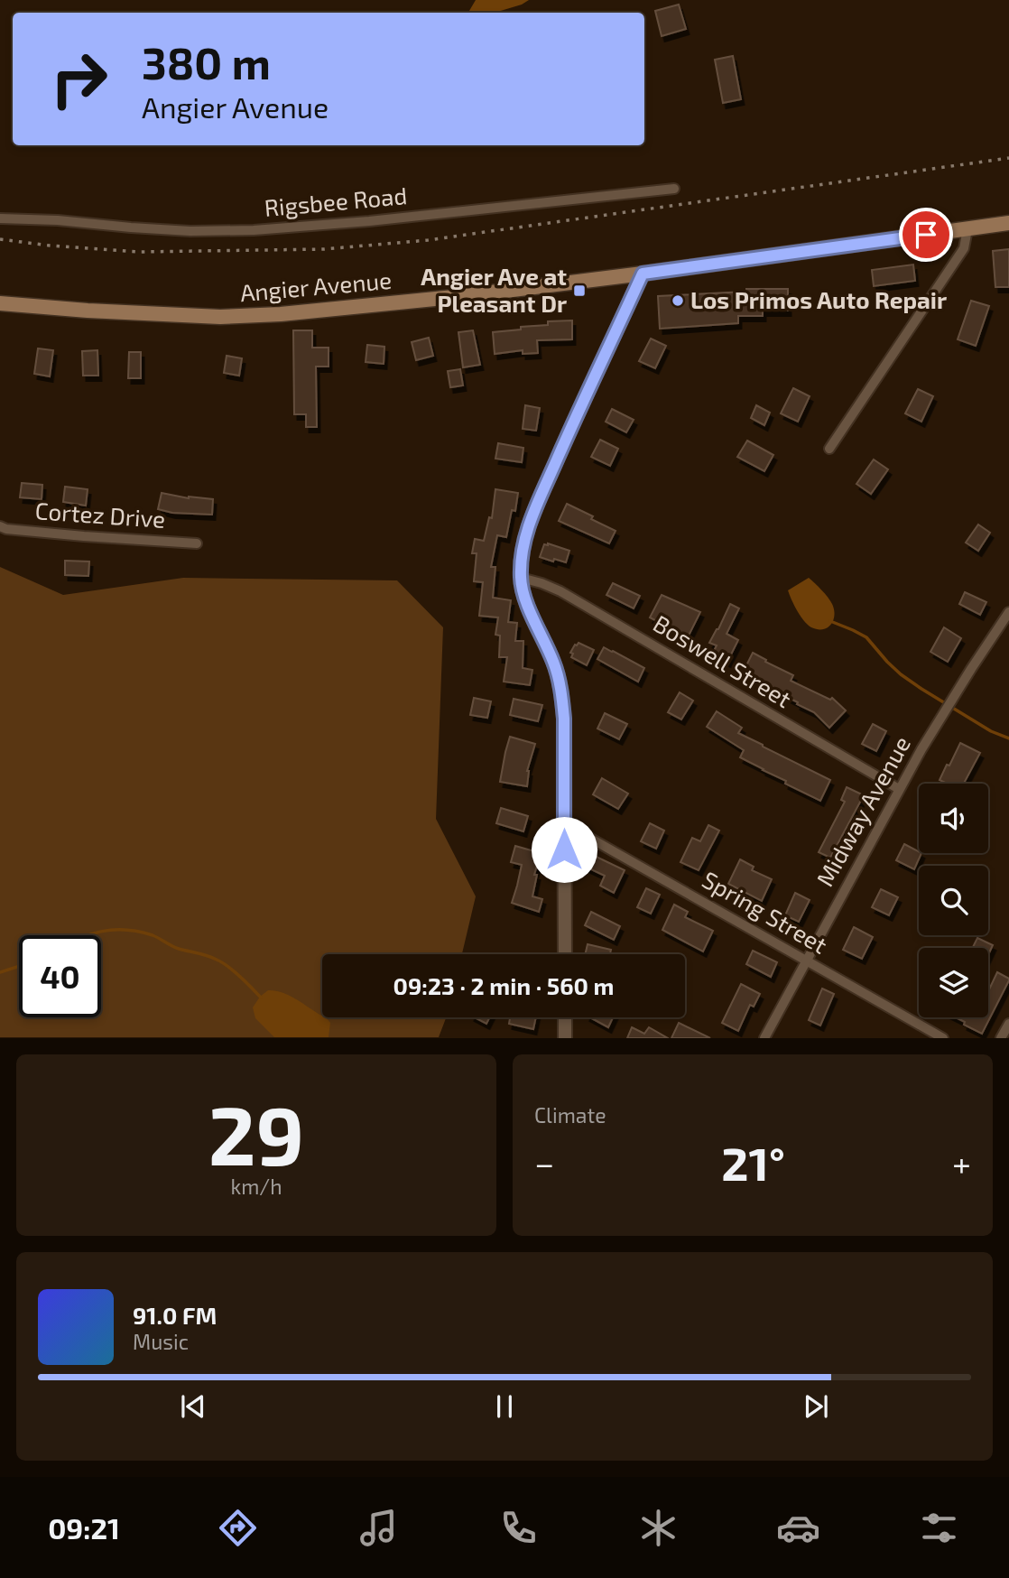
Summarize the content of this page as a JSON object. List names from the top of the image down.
{
  "streets": {
    "main road": ["Angier Avenue"],
    "street": [
      "Rigsbee Road",
      "Cortez Drive",
      "Boswell Street",
      "Midway Avenue",
      "Spring Street"
    ]
  },
  "crossings": [
    ["Boswell Street", "Midway Avenue"],
    ["Midway Avenue", "Spring Street"]
  ],
  "places": {
    "transit": ["Angier Ave at Pleasant Dr"],
    "other": ["Los Primos Auto Repair"]
  },
  "page": {
    "turn": ["380 m", "Angier Avenue"],
    "limit": "40",
    "trip": "09:23 · 2 min · 560 m",
    "tile": [
      ["29", "km/h"],
      "Climate"
    ],
    "heat": ["−", "21°", "+"],
    "song": ["91.0 FM", "Music"],
    "tabs": "09:21"
  }
}
